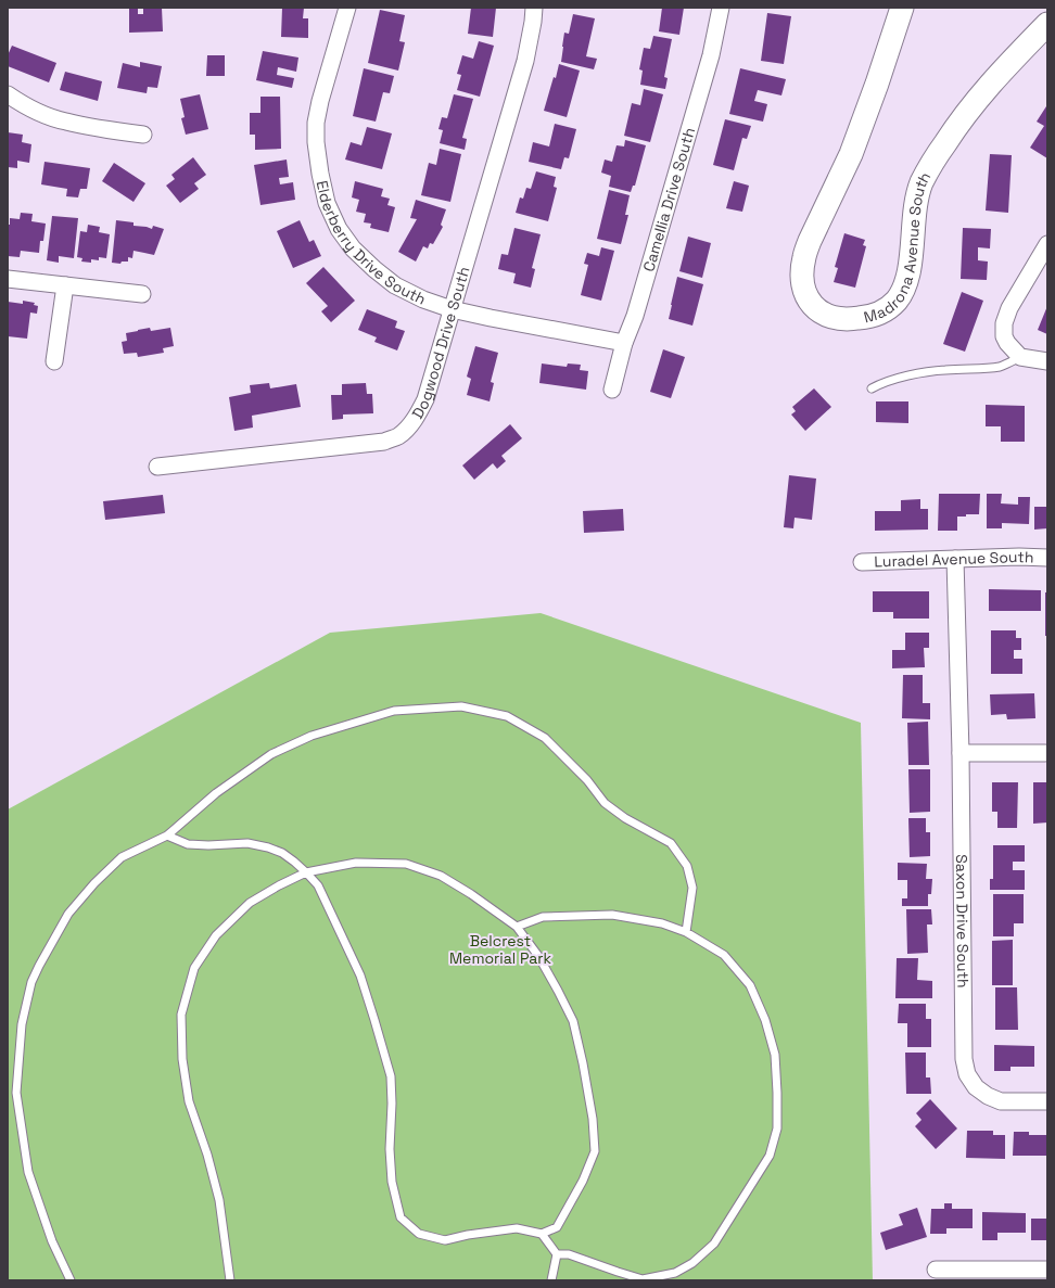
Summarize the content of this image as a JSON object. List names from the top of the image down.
{
  "streets": {
    "main road": ["Madrona Avenue South"],
    "street": [
      "Camellia Drive South",
      "Elderberry Drive South",
      "Dogwood Drive South",
      "Luradel Avenue South",
      "Saxon Drive South"
    ]
  },
  "crossings": [
    ["Camellia Drive South", "Elderberry Drive South"],
    ["Elderberry Drive South", "Dogwood Drive South"],
    ["Luradel Avenue South", "Saxon Drive South"]
  ],
  "parks": ["Belcrest Memorial Park"]
}
